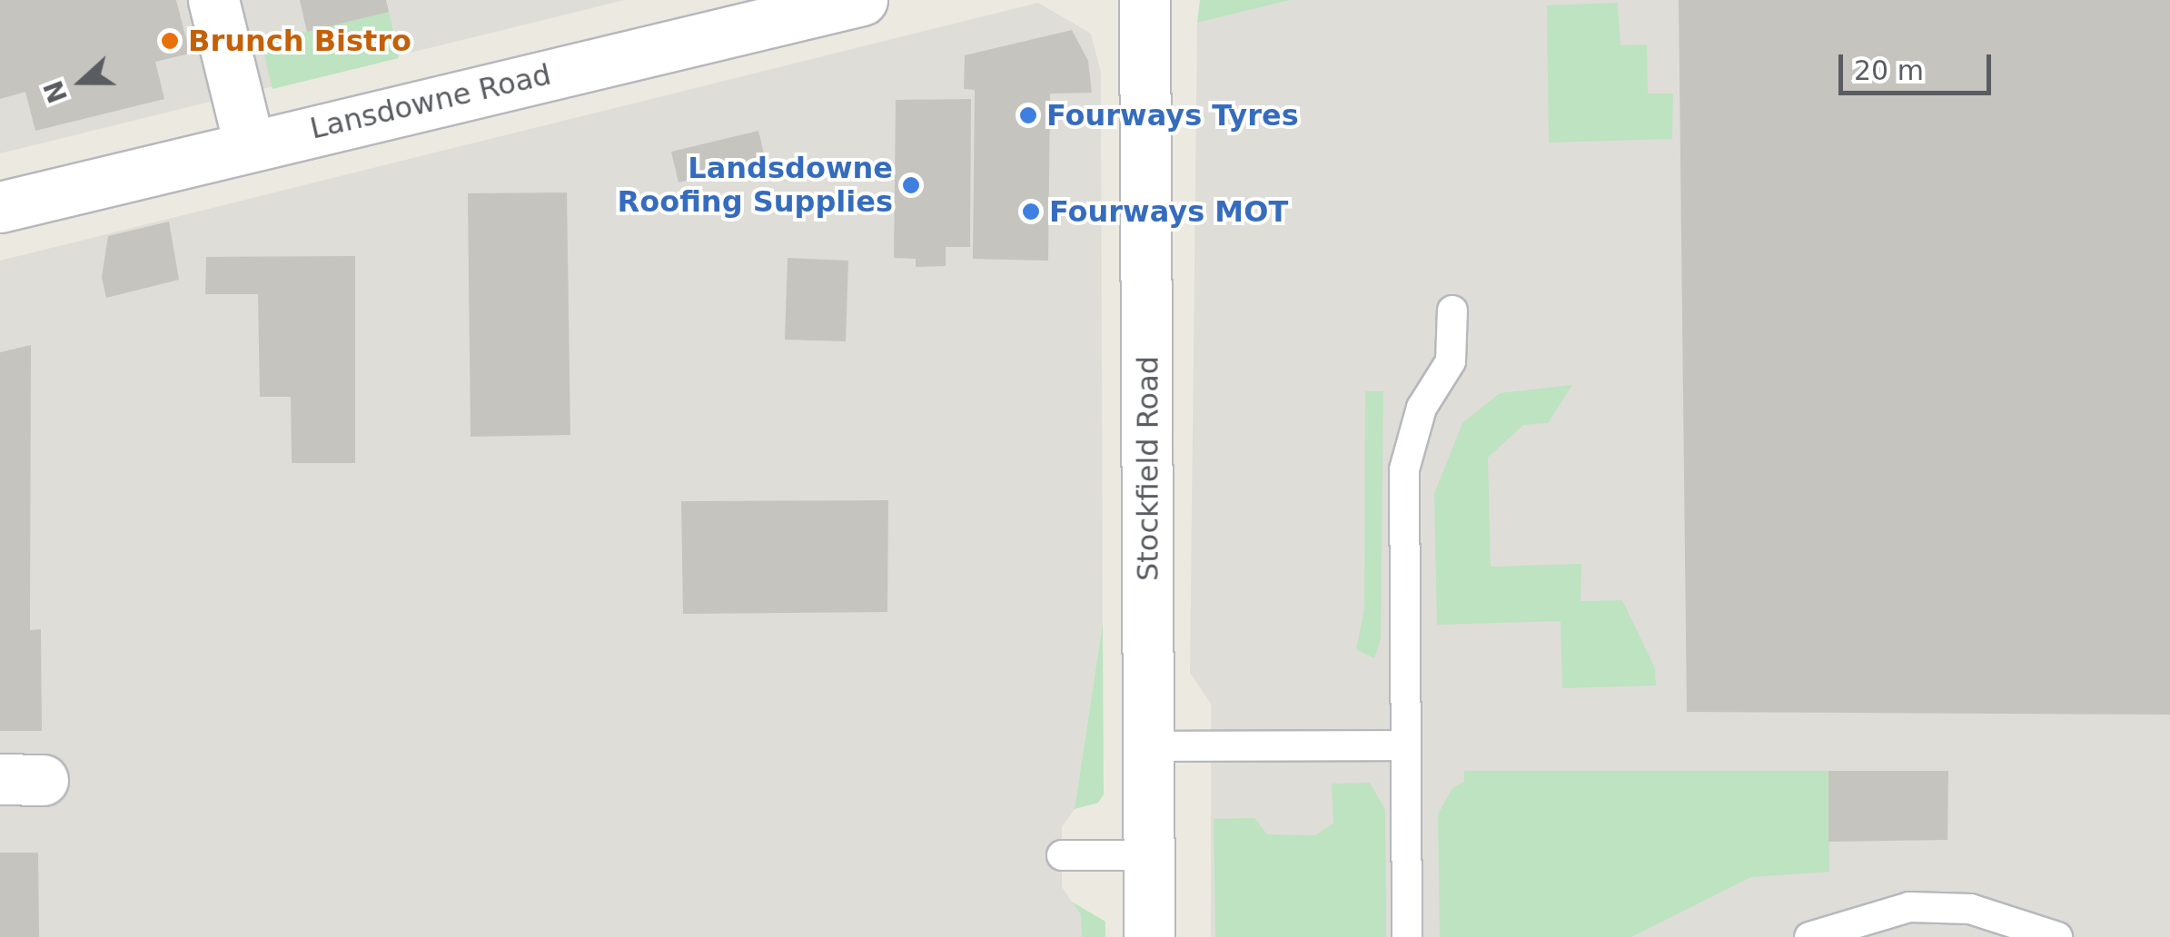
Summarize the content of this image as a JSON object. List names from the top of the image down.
{
  "streets": {
    "street": ["Lansdowne Road", "Stockfield Road"]
  },
  "places": [
    "Brunch Bistro",
    "Fourways Tyres",
    "Landsdowne Roofing Supplies",
    "Fourways MOT"
  ],
  "scale_bar": "20 m",
  "north": "left"
}
